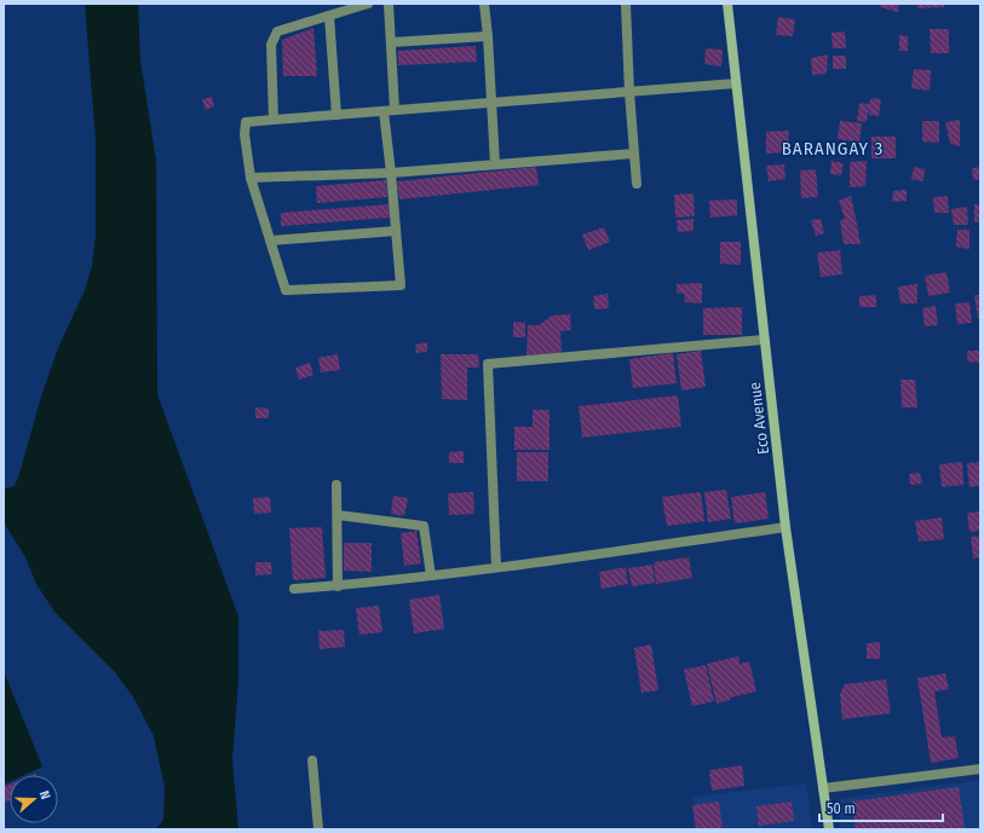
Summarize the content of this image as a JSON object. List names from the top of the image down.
{
  "streets": {
    "main road": ["Eco Avenue"]
  },
  "districts": ["BARANGAY 3"],
  "scale_bar": "50 m",
  "north": "right"
}
